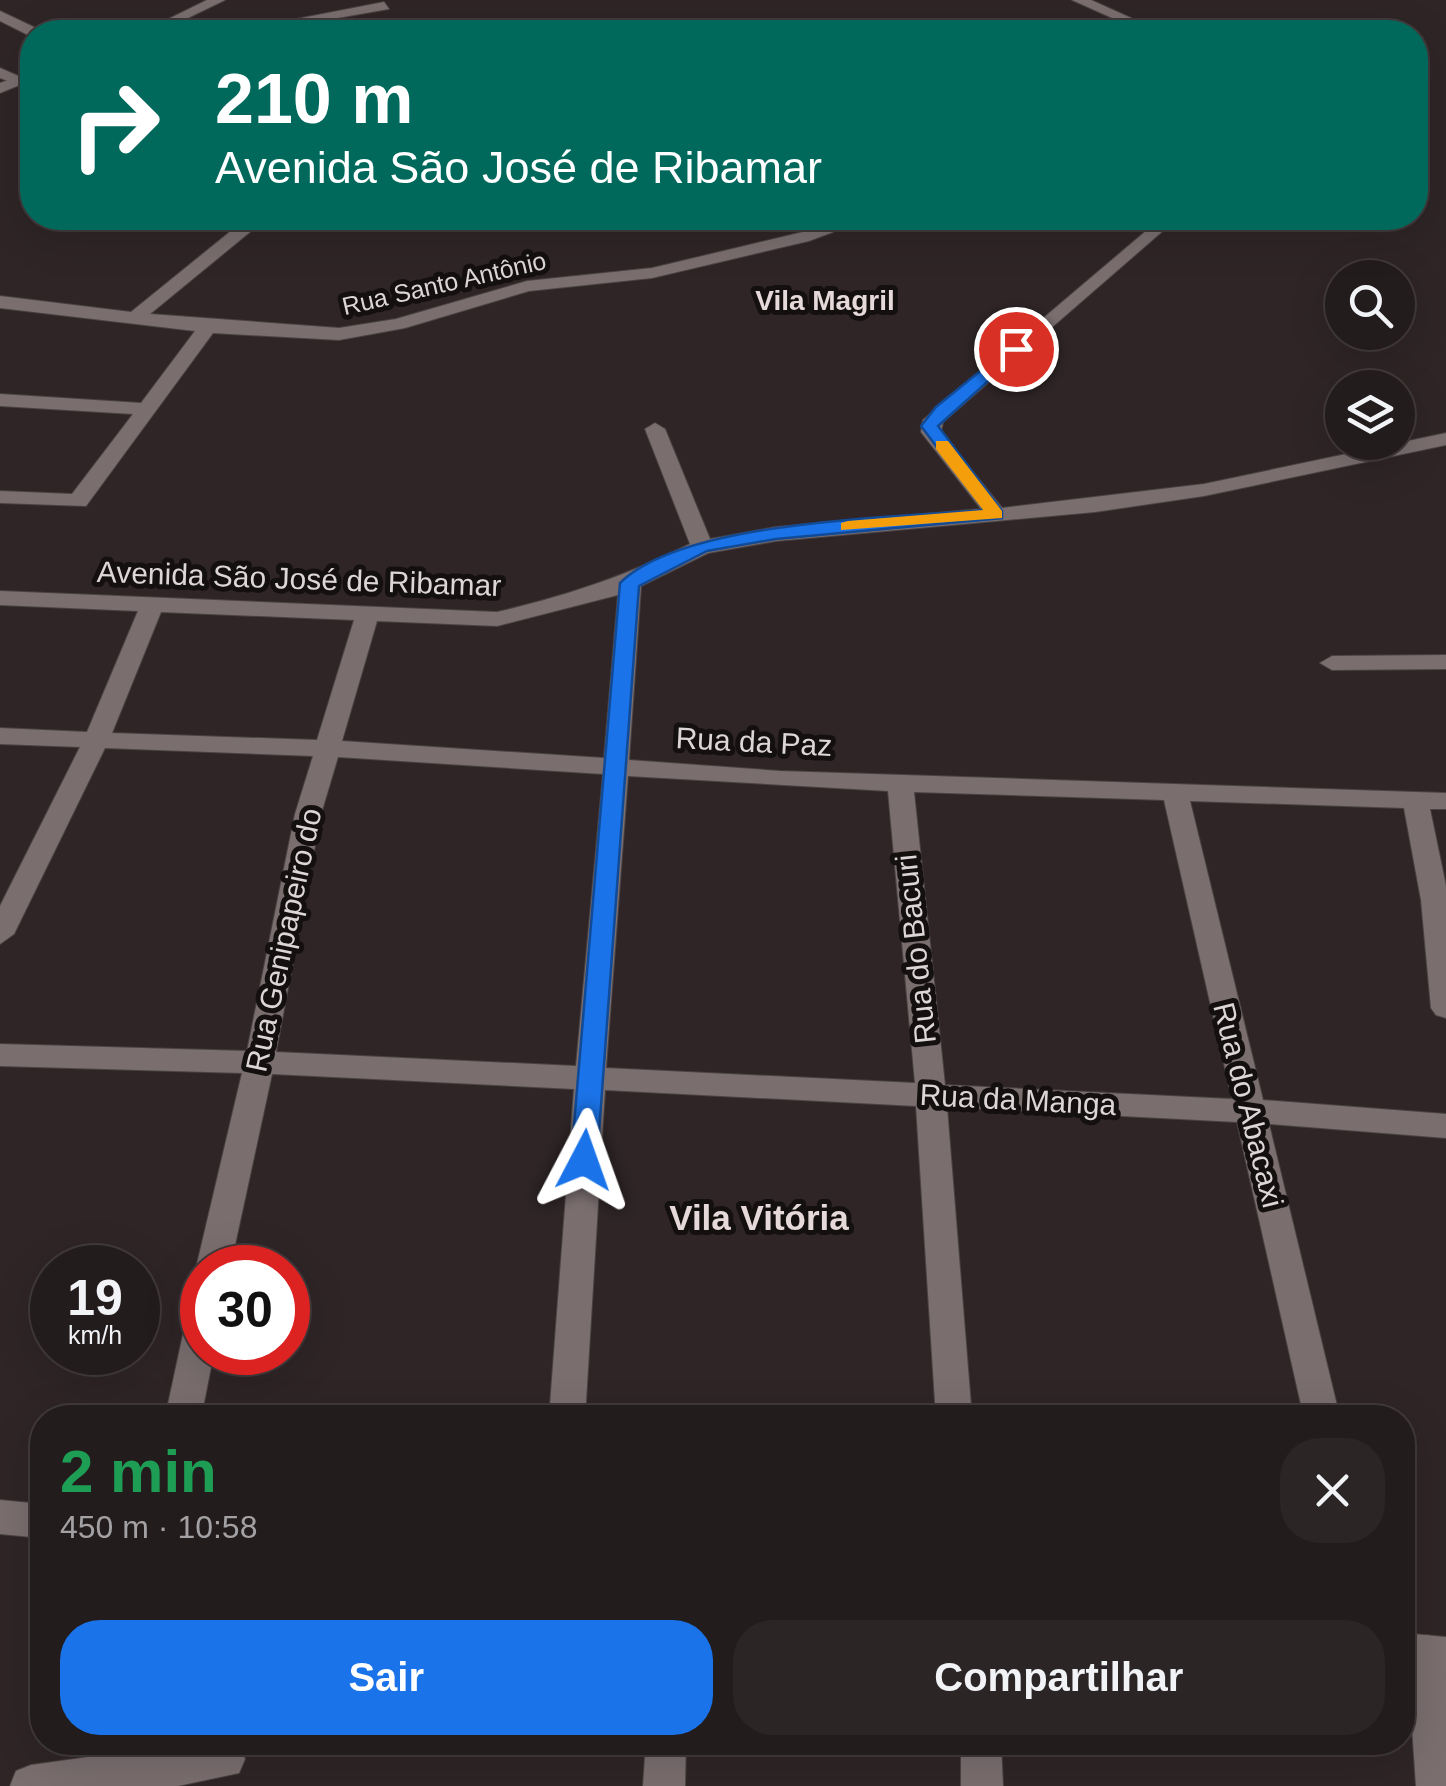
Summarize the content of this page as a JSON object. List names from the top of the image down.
{
  "streets": {
    "street": [
      "Rua Santo Antônio",
      "Avenida São José de Ribamar",
      "Rua da Paz",
      "Rua Genipapeiro do",
      "Rua do Bacuri",
      "Rua da Manga",
      "Rua do Abacaxi"
    ]
  },
  "crossings": [
    ["Avenida São José de Ribamar", "Rua Genipapeiro do"],
    ["Rua da Paz", "Rua Genipapeiro do"],
    ["Rua da Paz", "Rua do Bacuri"],
    ["Rua da Paz", "Rua do Abacaxi"],
    ["Rua Genipapeiro do", "Rua da Manga"],
    ["Rua do Bacuri", "Rua da Manga"],
    ["Rua da Manga", "Rua do Abacaxi"]
  ],
  "districts": ["Vila Magril", "Vila Vitória"],
  "page": {
    "turn": ["210 m", "Avenida São José de Ribamar"],
    "speed": "19 km/h",
    "limit": "30",
    "heading": ["2 min", "450 m · 10:58"],
    "buttons": ["Sair", "Compartilhar"]
  }
}
